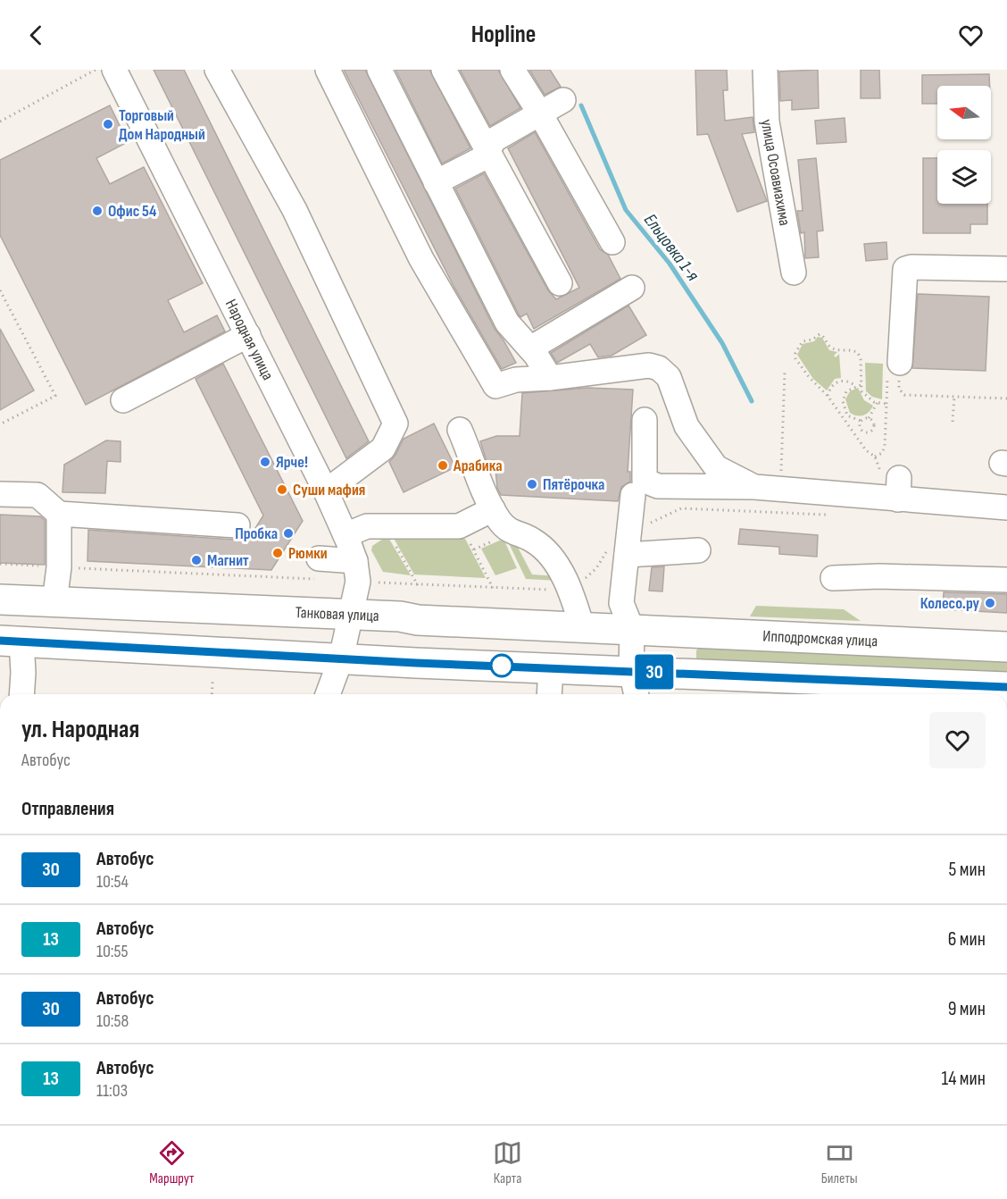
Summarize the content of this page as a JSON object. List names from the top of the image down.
{
  "streets": {
    "highway": ["Танковая улица", "Ипподромская улица"],
    "street": ["улица Осоавиахима", "Народная улица"]
  },
  "crossings": [
    ["Танковая улица", "Ипподромская улица"]
  ],
  "water": ["Ельцовка 1-я"],
  "places": [
    "Торговый Дом Народный",
    "Офис 54",
    "Ярче!",
    "Арабика",
    "Пятёрочка",
    "Суши мафия",
    "Пробка",
    "Рюмки",
    "Магнит",
    "Колесо.ру"
  ],
  "lines": ["bus line 30"],
  "north": "left",
  "page": {
    "header": "Hopline",
    "on_map": "30",
    "heading": [
      ["ул. Народная", "Автобус"],
      "Отправления"
    ],
    "list": [
      {
        "mark": "30",
        "name": "Автобус",
        "note": "10:54",
        "value": "5 мин"
      },
      {
        "mark": "13",
        "name": "Автобус",
        "note": "10:55",
        "value": "6 мин"
      },
      {
        "mark": "30",
        "name": "Автобус",
        "note": "10:58",
        "value": "9 мин"
      },
      {
        "mark": "13",
        "name": "Автобус",
        "note": "11:03",
        "value": "14 мин"
      }
    ],
    "tabs": ["Маршрут", "Карта", "Билеты"]
  }
}
